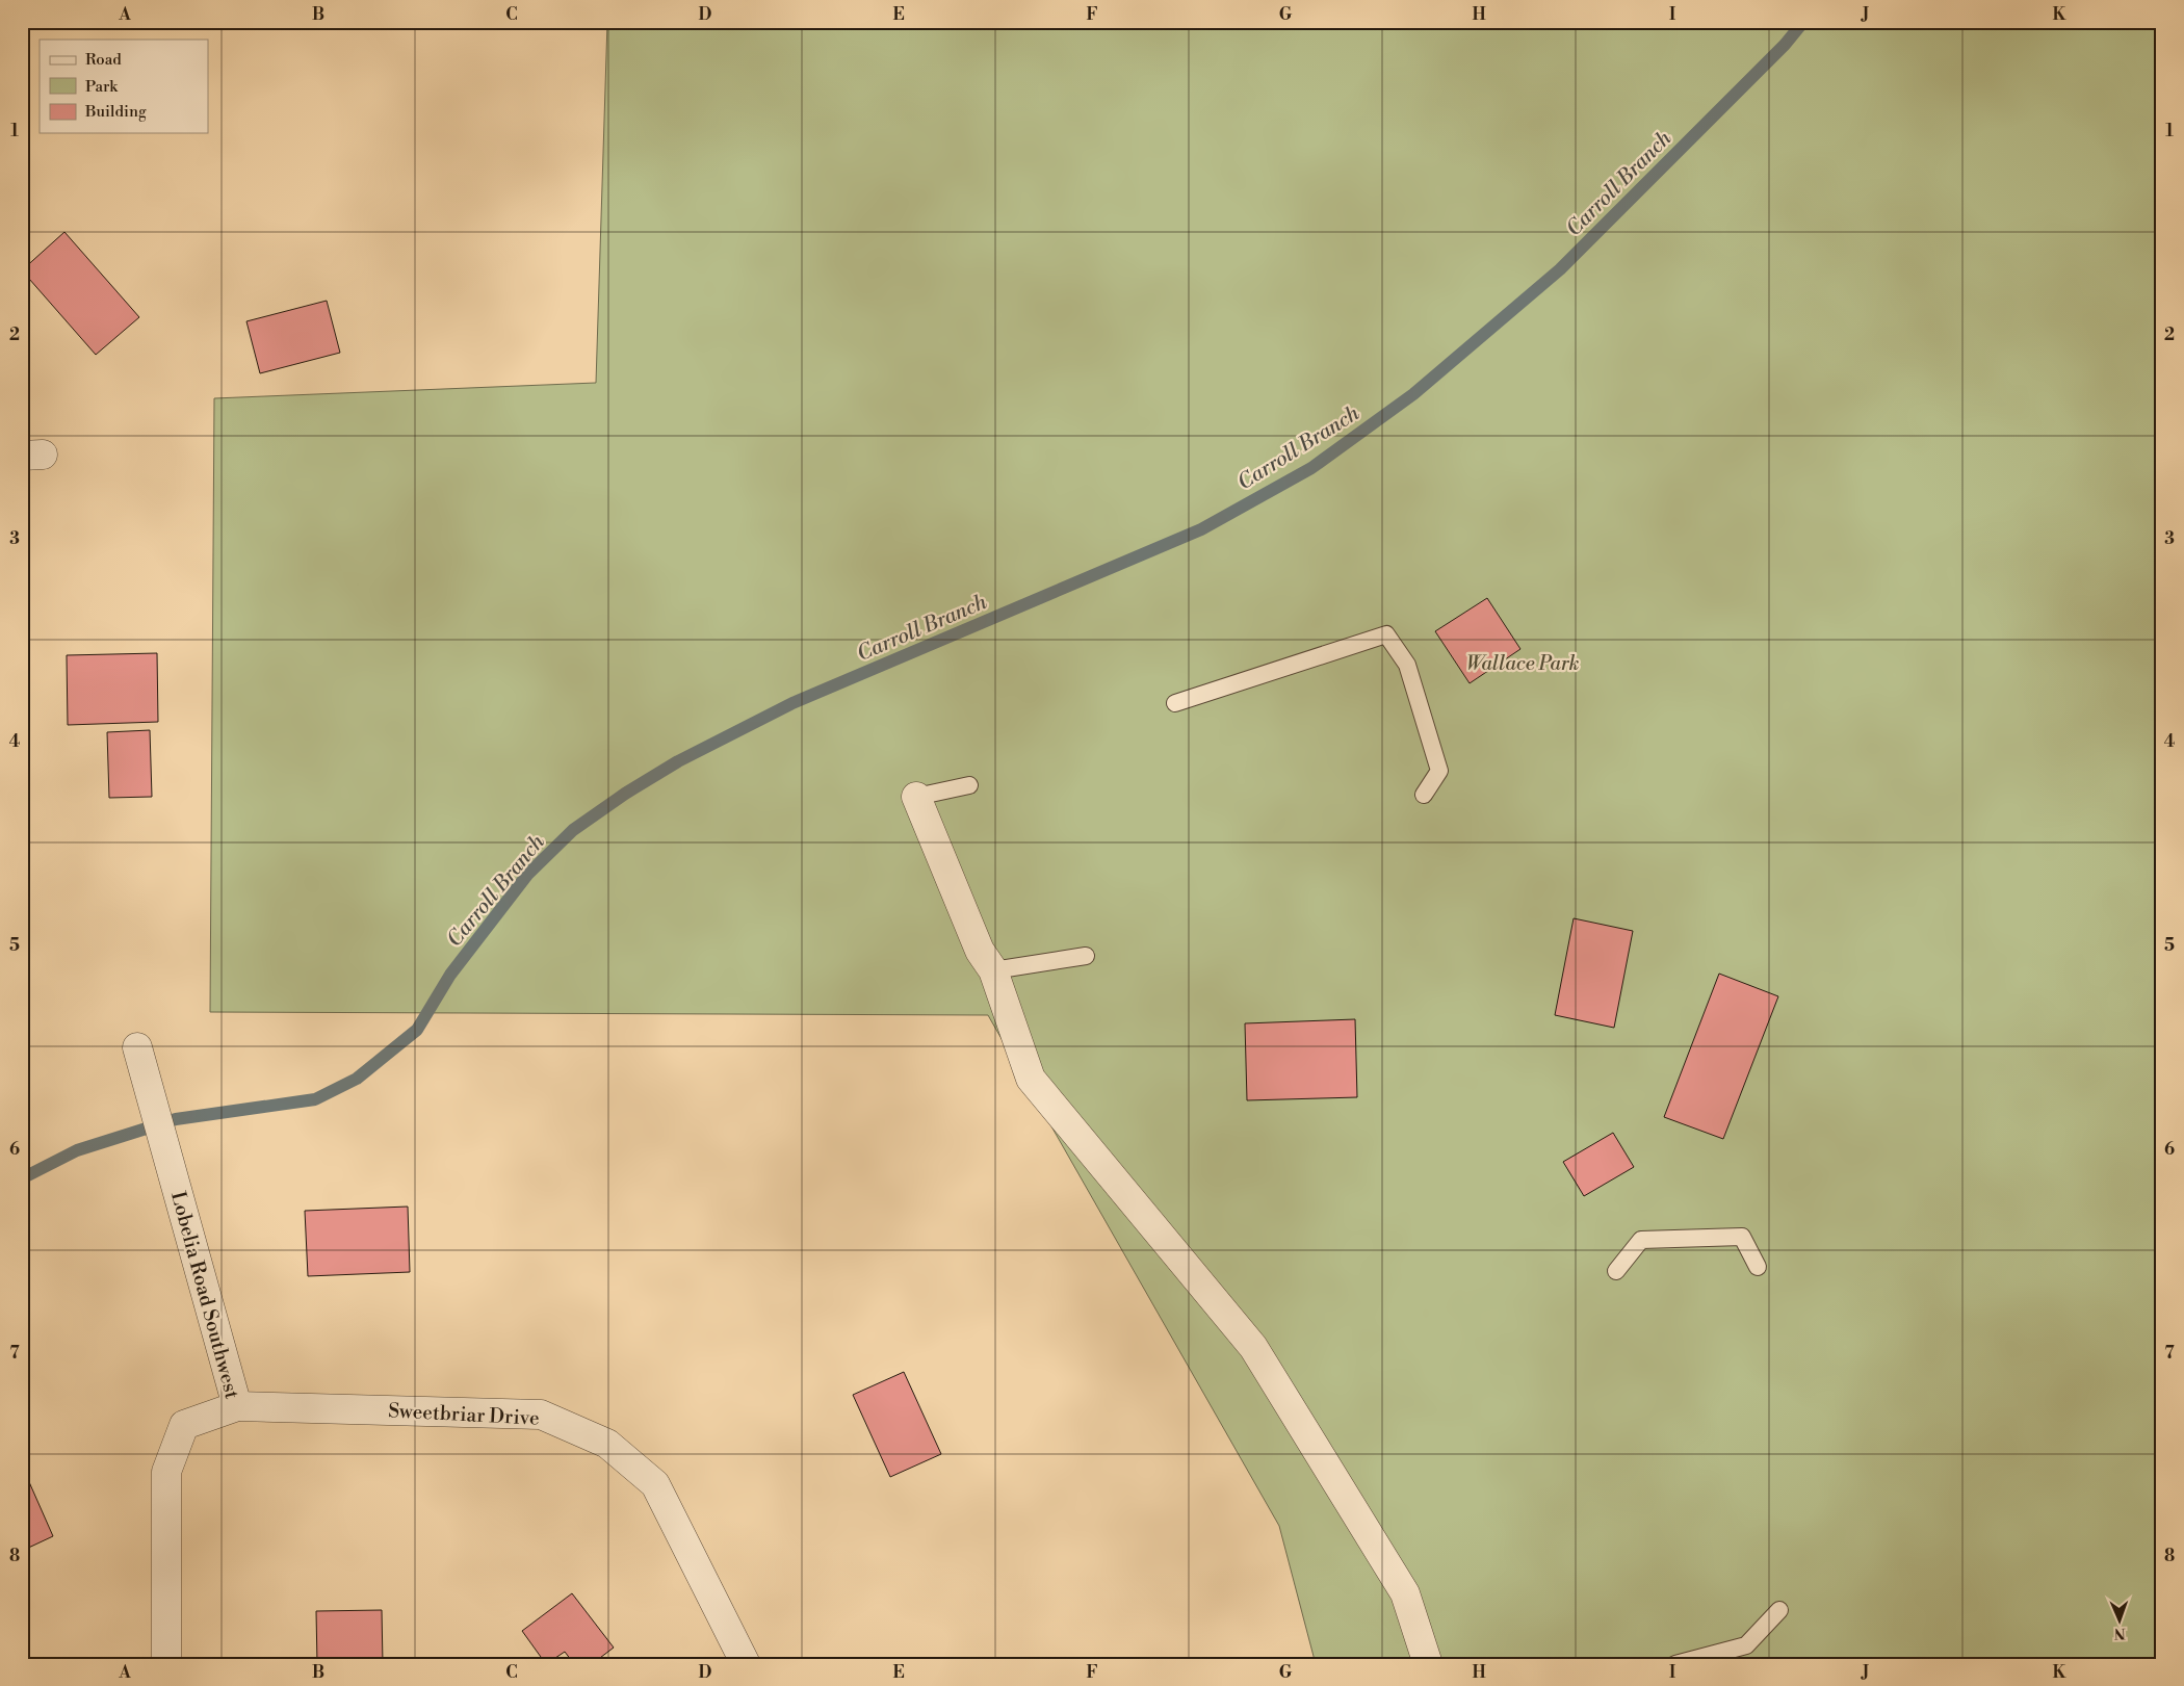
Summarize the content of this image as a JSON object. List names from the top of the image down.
{
  "streets": {
    "street": ["Lobelia Road Southwest", "Sweetbriar Drive"]
  },
  "crossings": [
    ["Lobelia Road Southwest", "Sweetbriar Drive"]
  ],
  "water": ["Carroll Branch"],
  "parks": ["Wallace Park"],
  "legend": ["Road", "Park", "Building"],
  "north": "bottom",
  "grid": {
    "columns": [
      "A",
      "B",
      "C",
      "D",
      "E",
      "F",
      "G",
      "H",
      "I",
      "J",
      "K"
    ],
    "rows": [
      "1",
      "2",
      "3",
      "4",
      "5",
      "6",
      "7",
      "8"
    ]
  }
}
